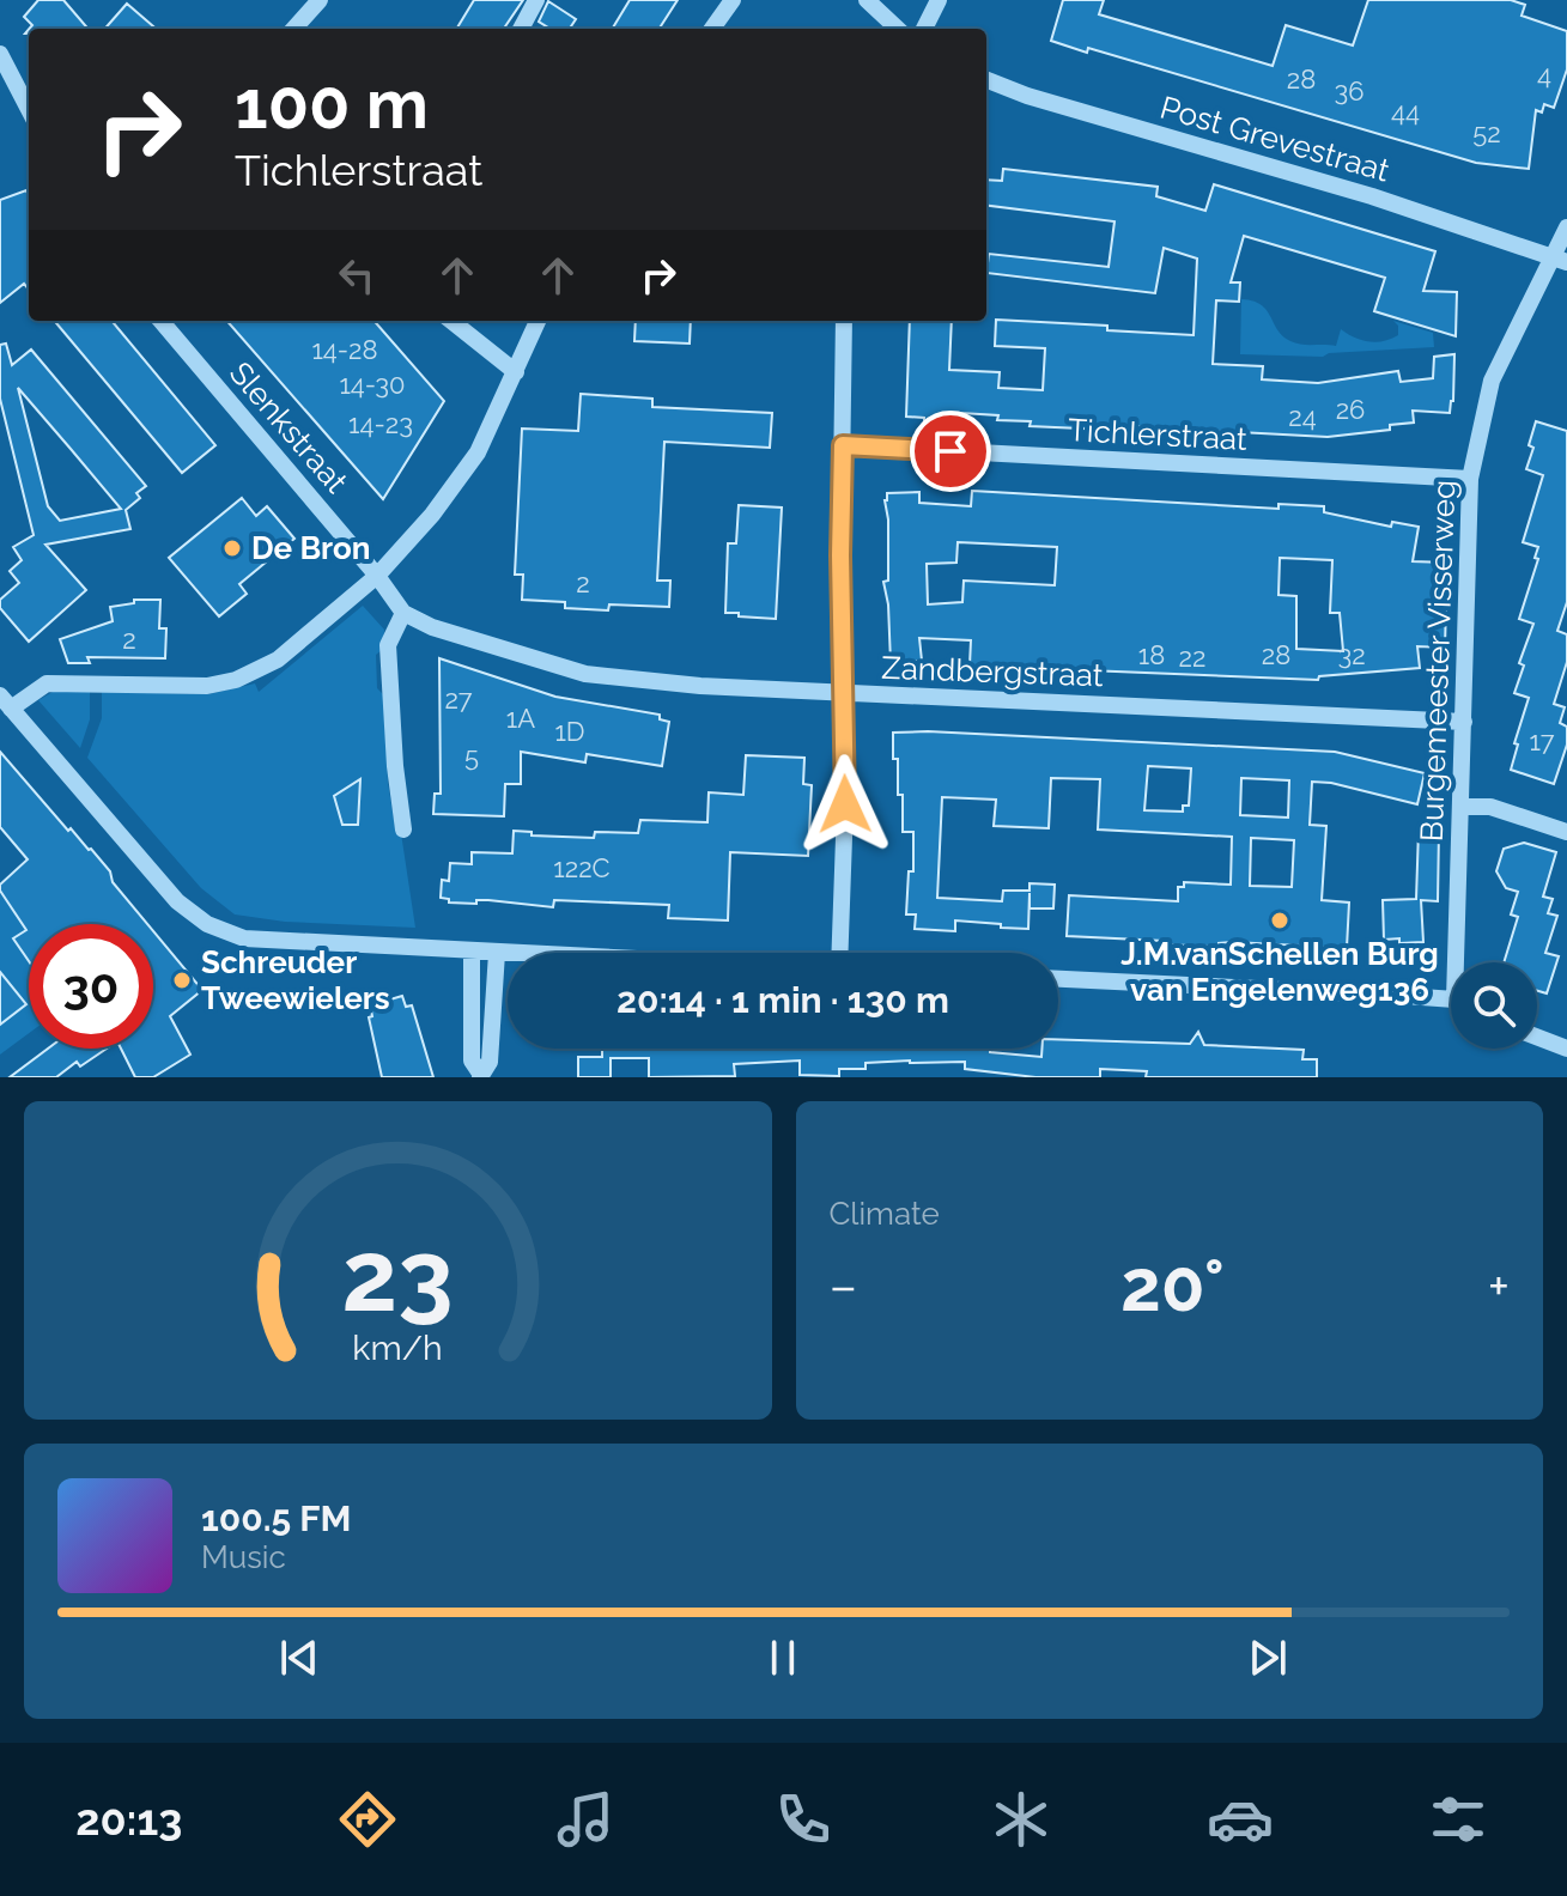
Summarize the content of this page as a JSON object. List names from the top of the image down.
{
  "streets": {
    "street": [
      "Post Grevestraat",
      "Slenkstraat",
      "Tichlerstraat",
      "Burgemeester Visserweg",
      "Zandbergstraat"
    ]
  },
  "crossings": [
    ["Post Grevestraat", "Burgemeester Visserweg"],
    ["Tichlerstraat", "Burgemeester Visserweg"],
    ["Burgemeester Visserweg", "Zandbergstraat"]
  ],
  "places": ["De Bron", "J.M.vanSchellen Burg van Engelenweg136", "Schreuder Tweewielers"],
  "house_numbers": [
    "4",
    "28",
    "36",
    "44",
    "52",
    "14-28",
    "14-30",
    "26",
    "24",
    "14-23",
    "2",
    "2",
    "18",
    "28",
    "32",
    "22",
    "27",
    "1A",
    "1D",
    "17",
    "5",
    "122C"
  ],
  "page": {
    "turn": ["100 m", "Tichlerstraat"],
    "limit": "30",
    "trip": "20:14 · 1 min · 130 m",
    "tile": "Climate",
    "heat": ["−", "20°", "+"],
    "song": ["100.5 FM", "Music"],
    "tabs": "20:13",
    "gauge": ["23", "km/h"]
  }
}
